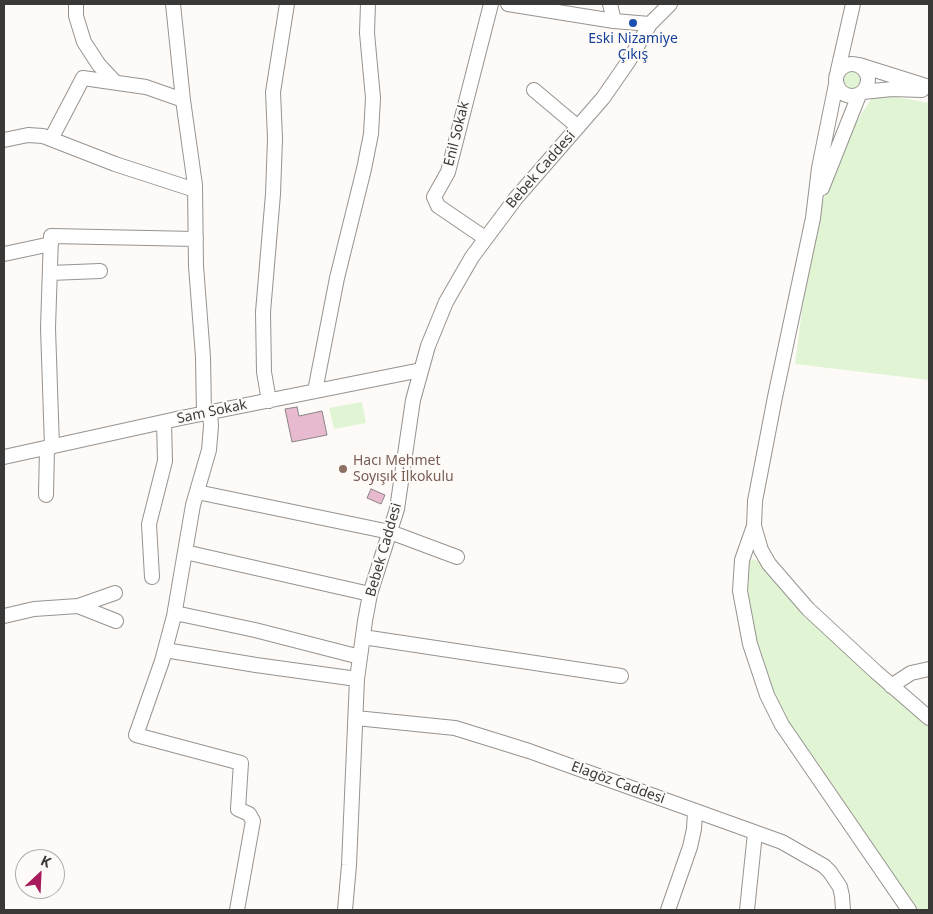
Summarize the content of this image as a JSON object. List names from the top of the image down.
{
  "streets": {
    "street": [
      "Enil Sokak",
      "Bebek Caddesi",
      "Sam Sokak",
      "Elagöz Caddesi"
    ]
  },
  "crossings": [
    ["Enil Sokak", "Bebek Caddesi"],
    ["Bebek Caddesi", "Sam Sokak"],
    ["Bebek Caddesi", "Elagöz Caddesi"]
  ],
  "places": ["Eski Nizamiye Çıkış", "Hacı Mehmet Soyışık İlkokulu"],
  "north": "top right"
}
